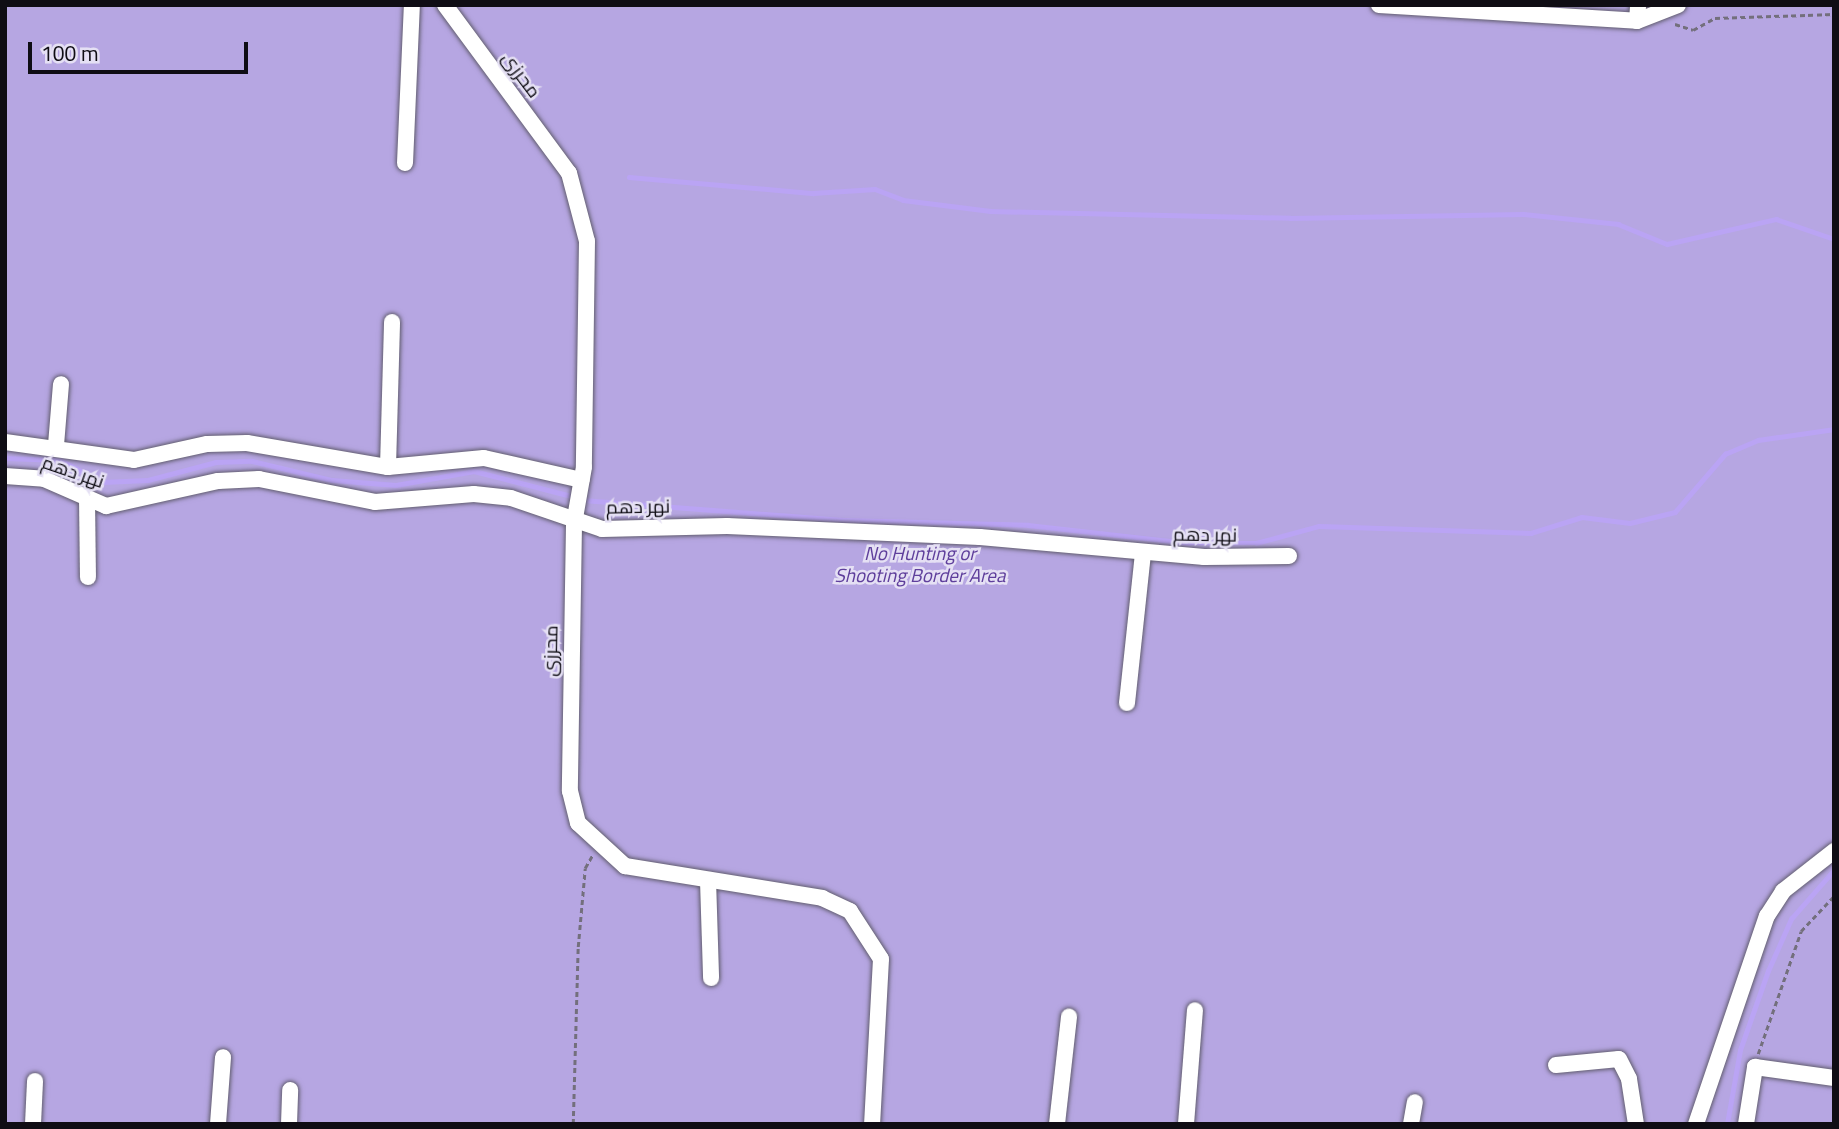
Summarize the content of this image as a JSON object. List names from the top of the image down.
{
  "streets": {
    "street": ["محرزی", "نهر دهم"]
  },
  "crossings": [
    ["محرزی", "نهر دهم"]
  ],
  "parks": ["No Hunting or Shooting Border Area"],
  "scale_bar": "100 m"
}
